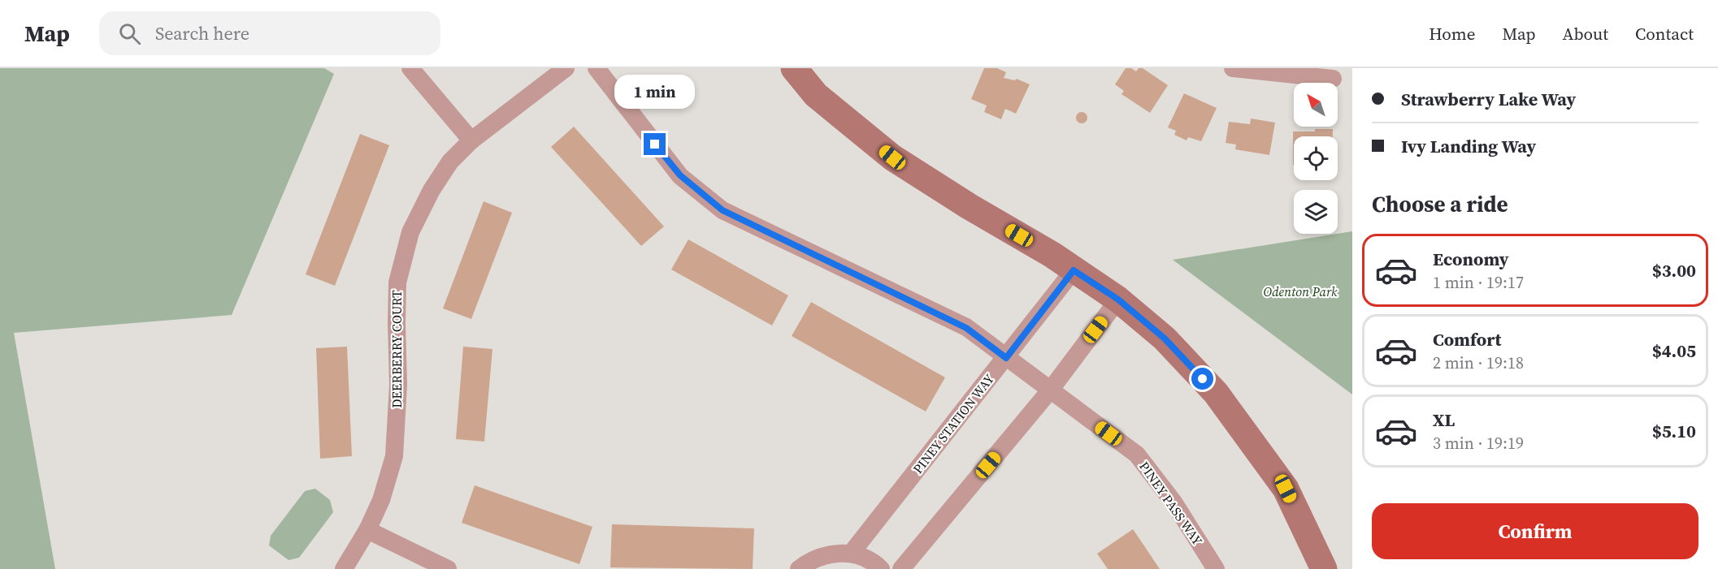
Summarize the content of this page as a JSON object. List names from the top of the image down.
{
  "streets": {
    "street": ["DEERBERRY COURT", "PINEY STATION WAY", "PINEY PASS WAY"]
  },
  "crossings": [
    ["PINEY STATION WAY", "PINEY PASS WAY"]
  ],
  "parks": ["Odenton Park"],
  "north": "top left",
  "page": {
    "header": "Map",
    "search": "Search here",
    "nav": [
      "Home",
      "Map",
      "About",
      "Contact"
    ],
    "banner": ["Strawberry Lake Way", "Ivy Landing Way"],
    "bubble": "1 min",
    "heading": "Choose a ride",
    "list": [
      {
        "name": "Economy",
        "note": "1 min · 19:17",
        "value": "$3.00"
      },
      {
        "name": "Comfort",
        "note": "2 min · 19:18",
        "value": "$4.05"
      },
      {
        "name": "XL",
        "note": "3 min · 19:19",
        "value": "$5.10"
      }
    ],
    "buttons": "Confirm"
  }
}
